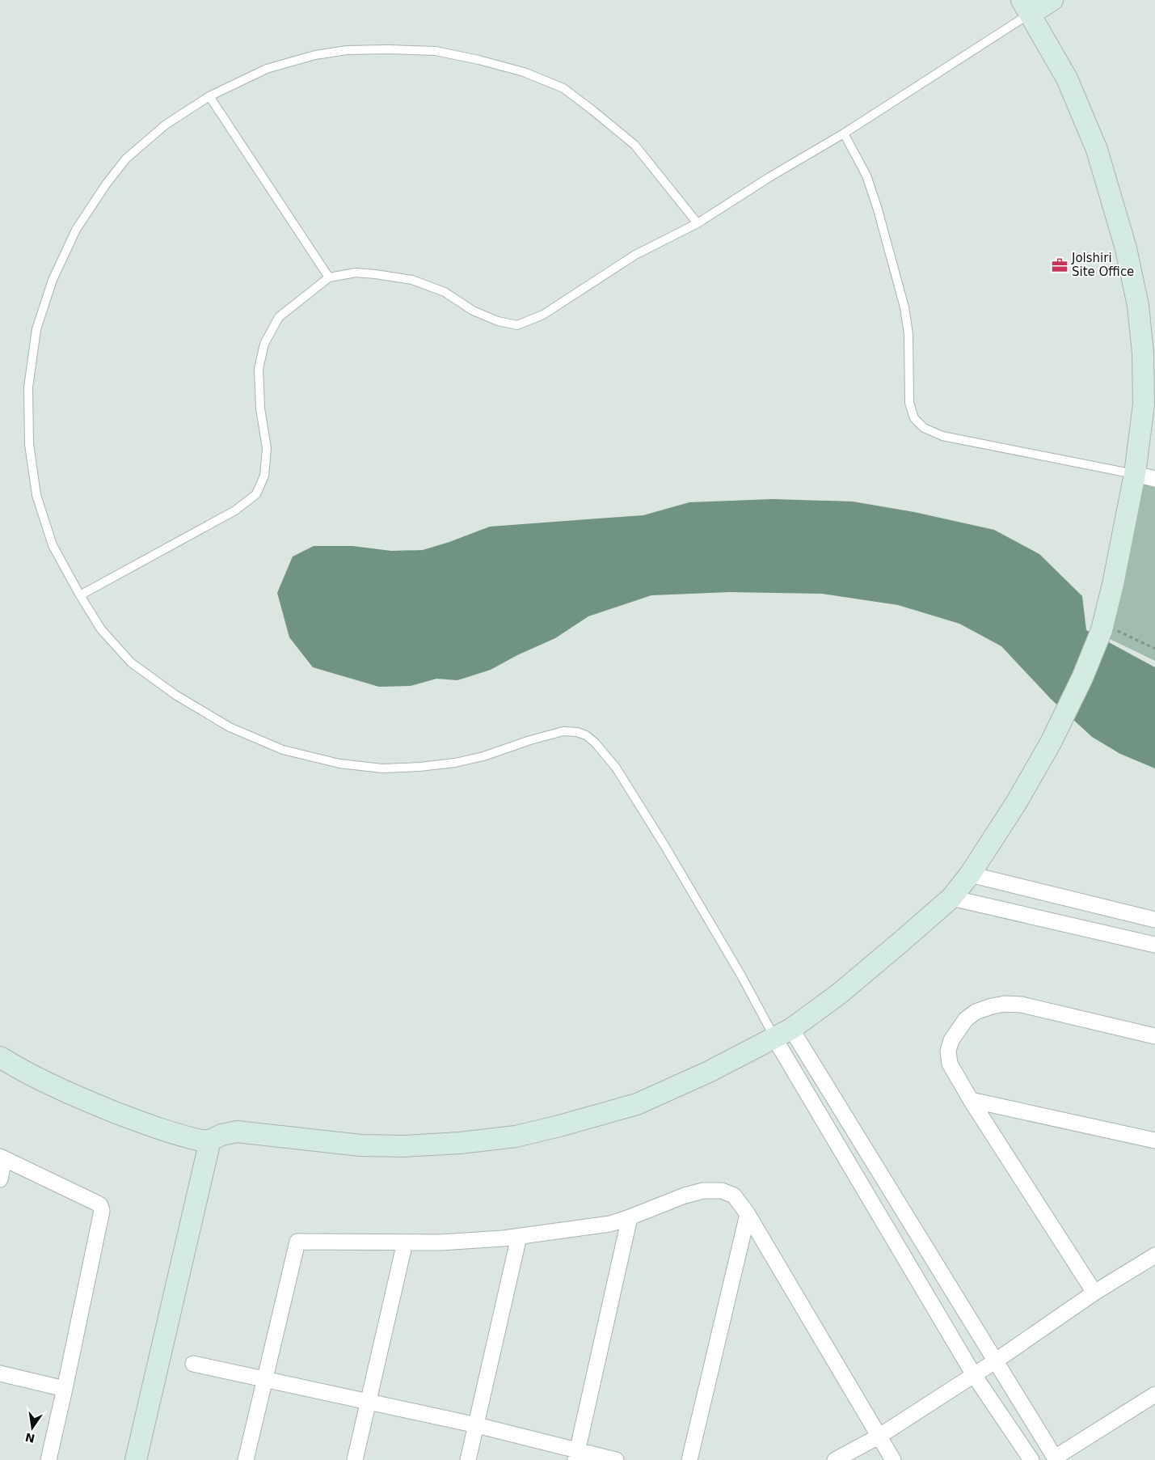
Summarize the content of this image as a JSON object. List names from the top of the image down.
{
  "places": {
    "office": ["Jolshiri Site Office"]
  },
  "north": "bottom"
}
